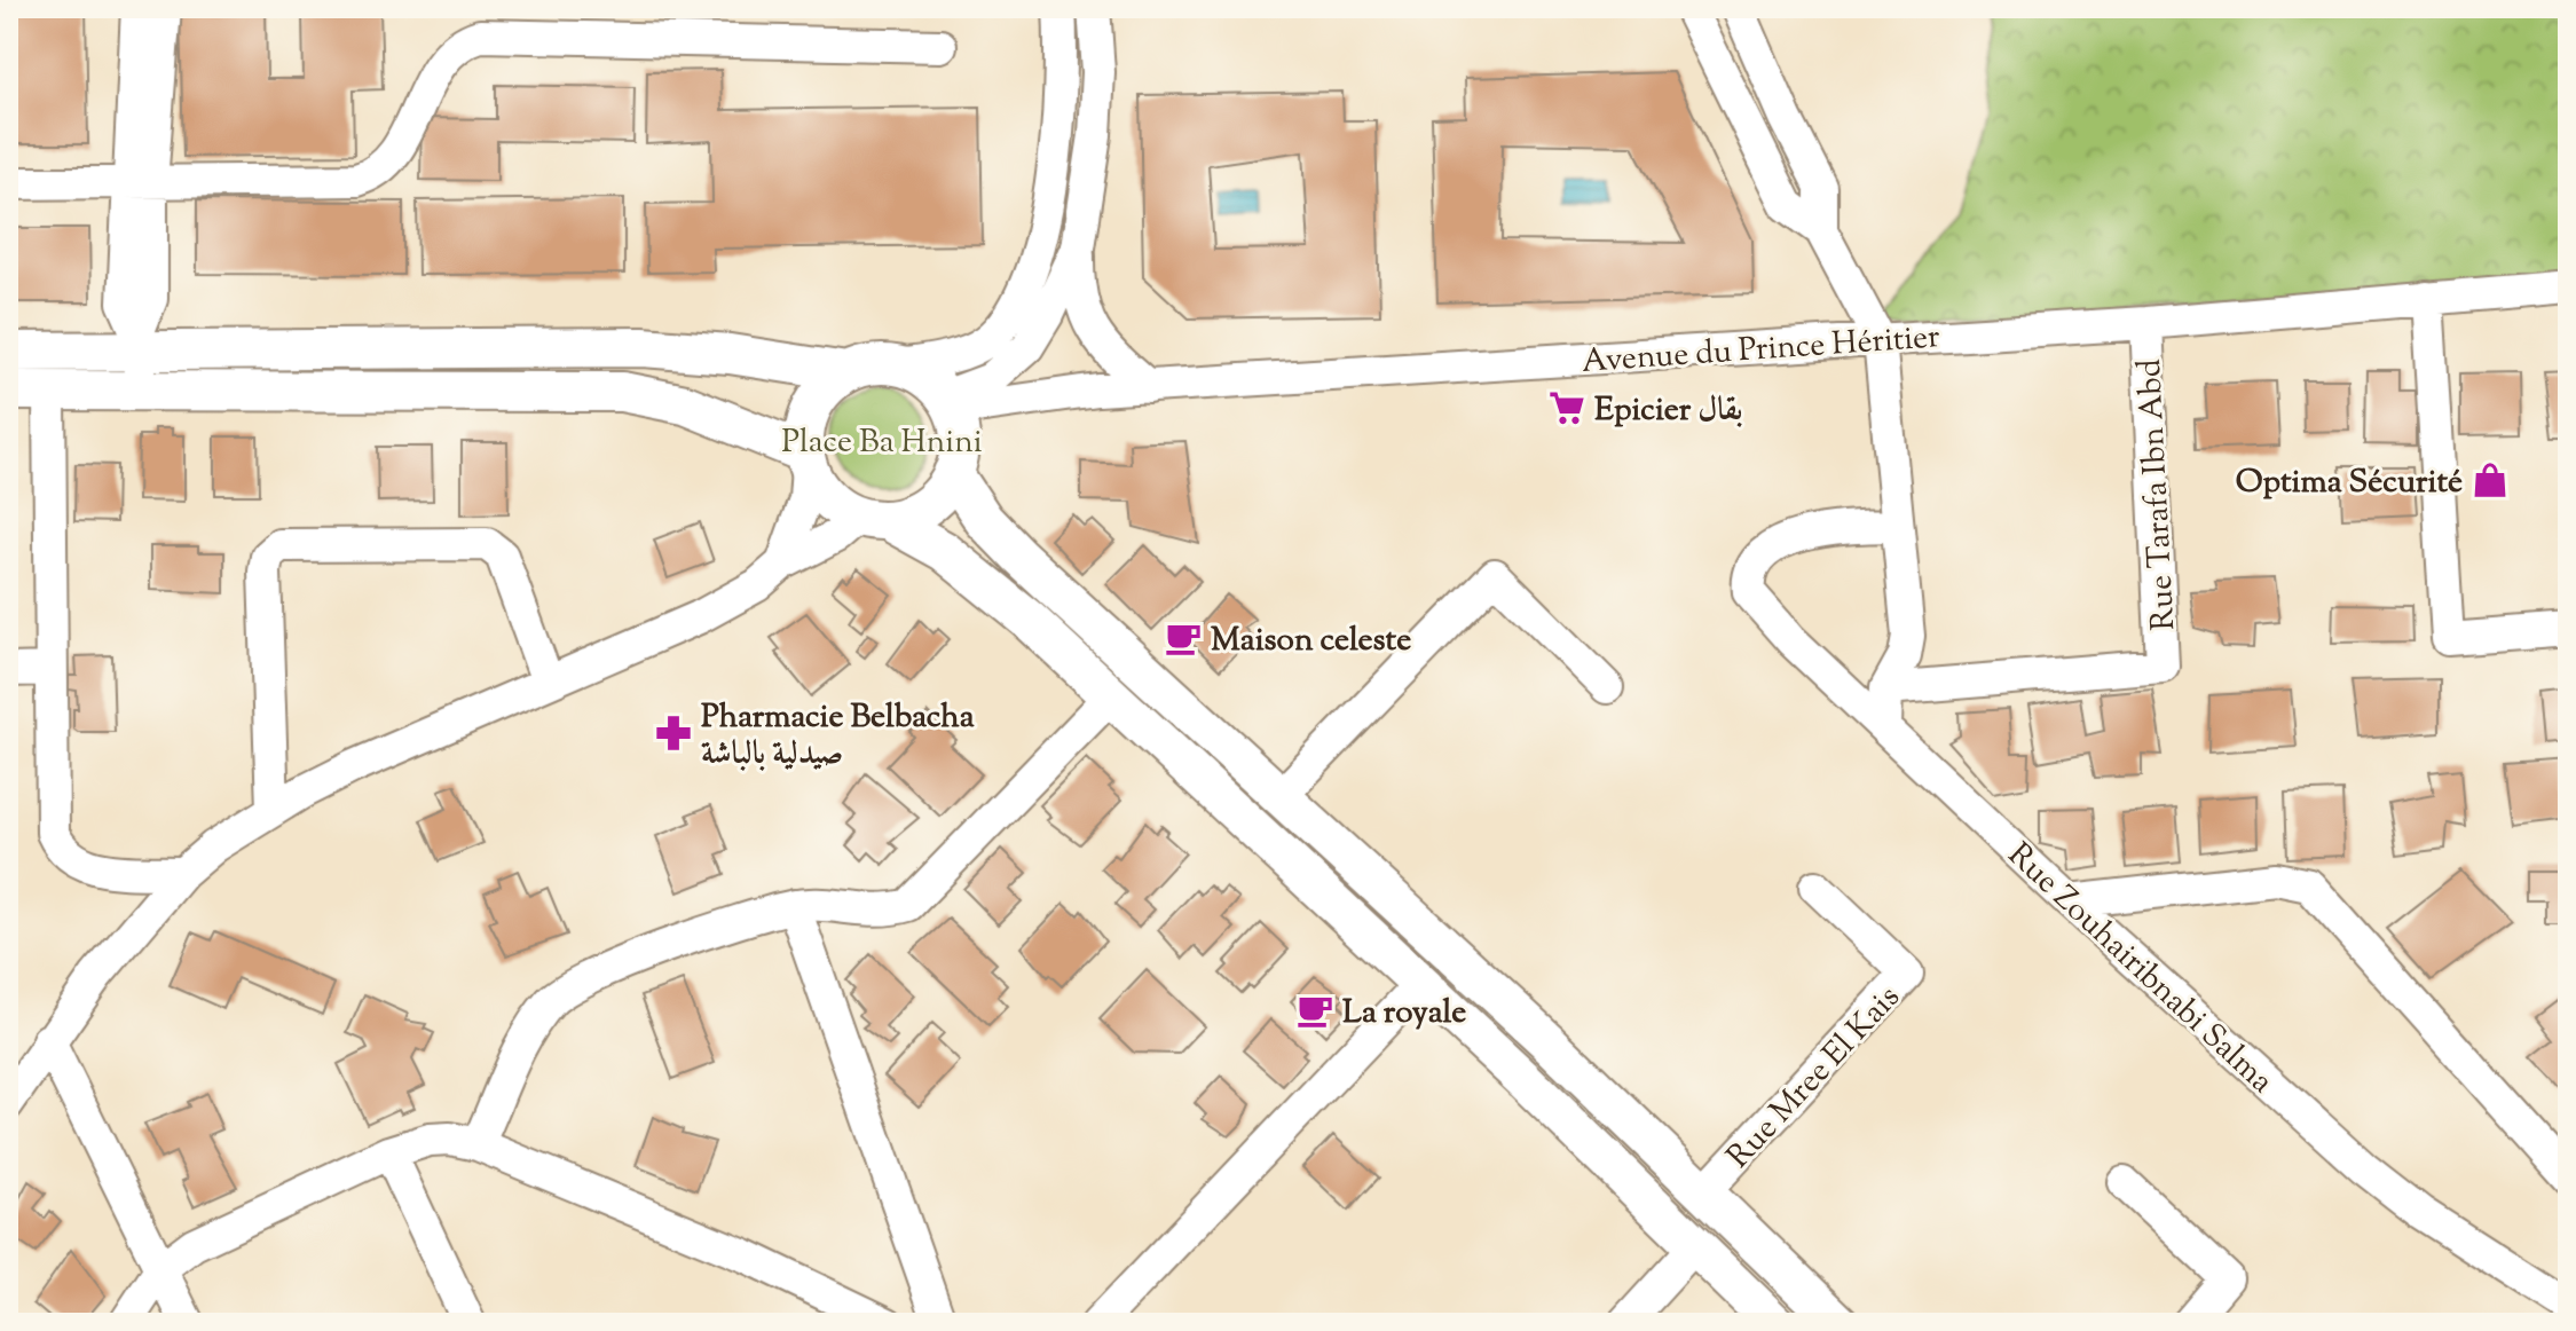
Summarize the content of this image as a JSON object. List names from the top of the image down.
{
  "streets": {
    "street": [
      "Avenue du Prince Héritier",
      "Rue Tarafa Ibn Abd",
      "Rue Zouhairibnabi Salma",
      "Rue Mree El Kais"
    ]
  },
  "crossings": [
    ["Avenue du Prince Héritier", "Rue Tarafa Ibn Abd"]
  ],
  "parks": ["Place Ba Hnini"],
  "places": {
    "supermarket": ["Epicier بقال"],
    "shop": ["Optima Sécurité"],
    "cafe": ["Maison celeste", "La royale"],
    "pharmacy": ["Pharmacie Belbacha صيدلية بالباشة"]
  }
}
